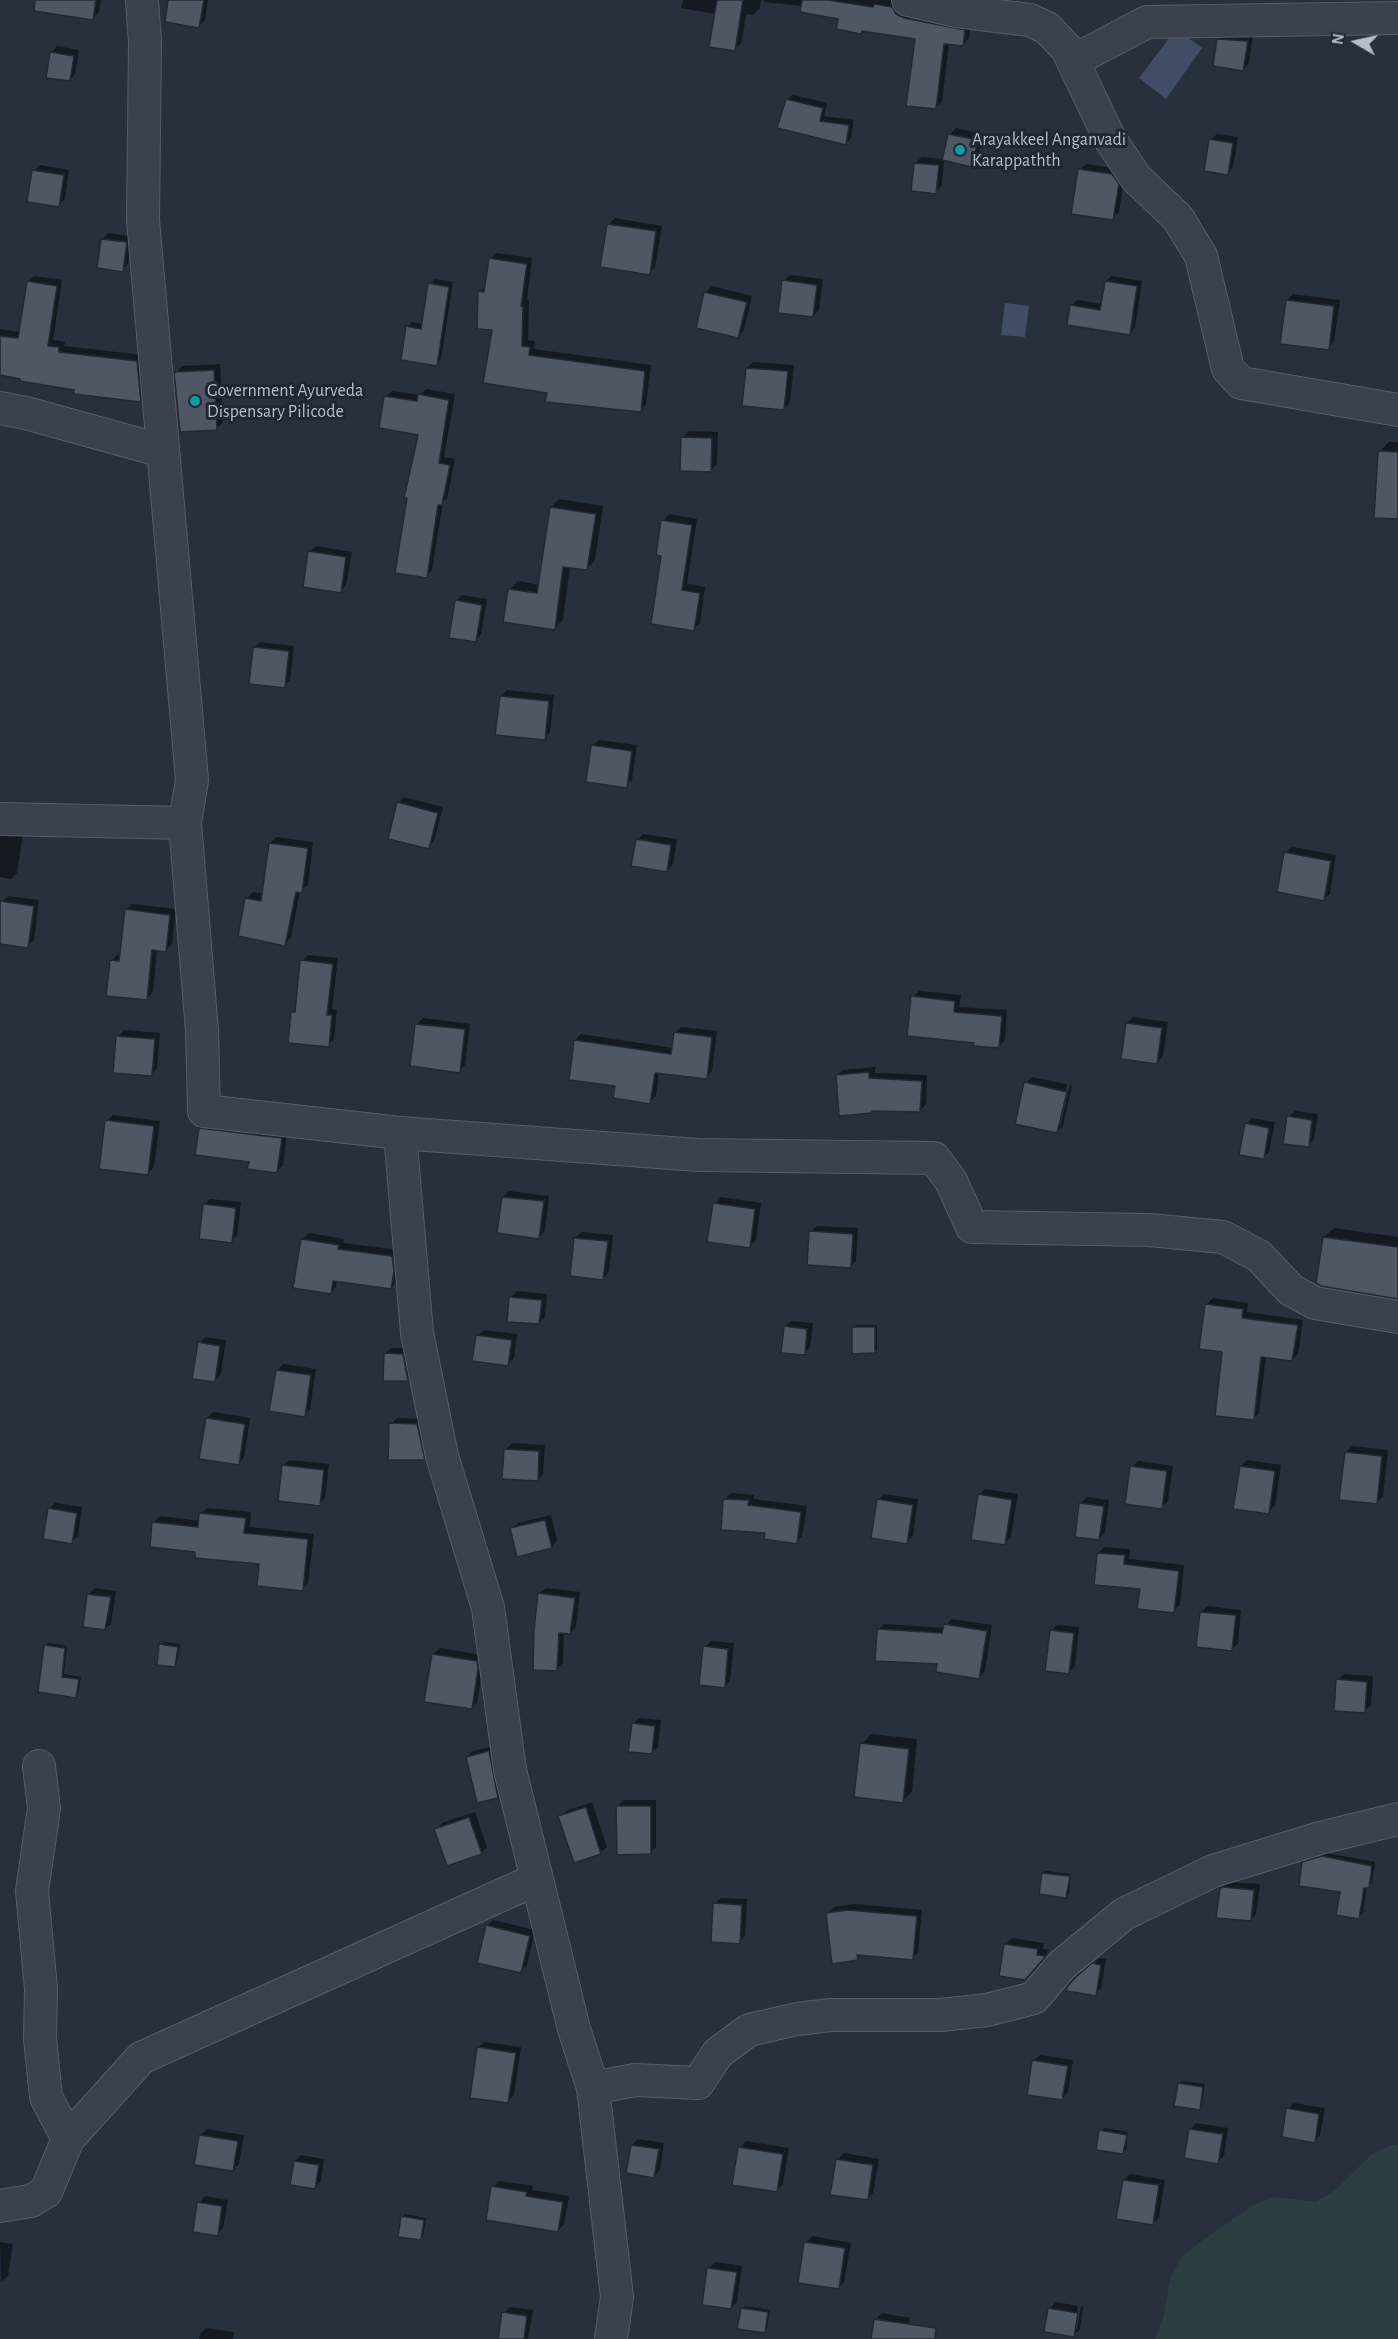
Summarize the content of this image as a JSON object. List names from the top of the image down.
{
  "places": ["Arayakkeel Anganvadi Karappathth", "Government Ayurveda Dispensary Pilicode"],
  "north": "left"
}
